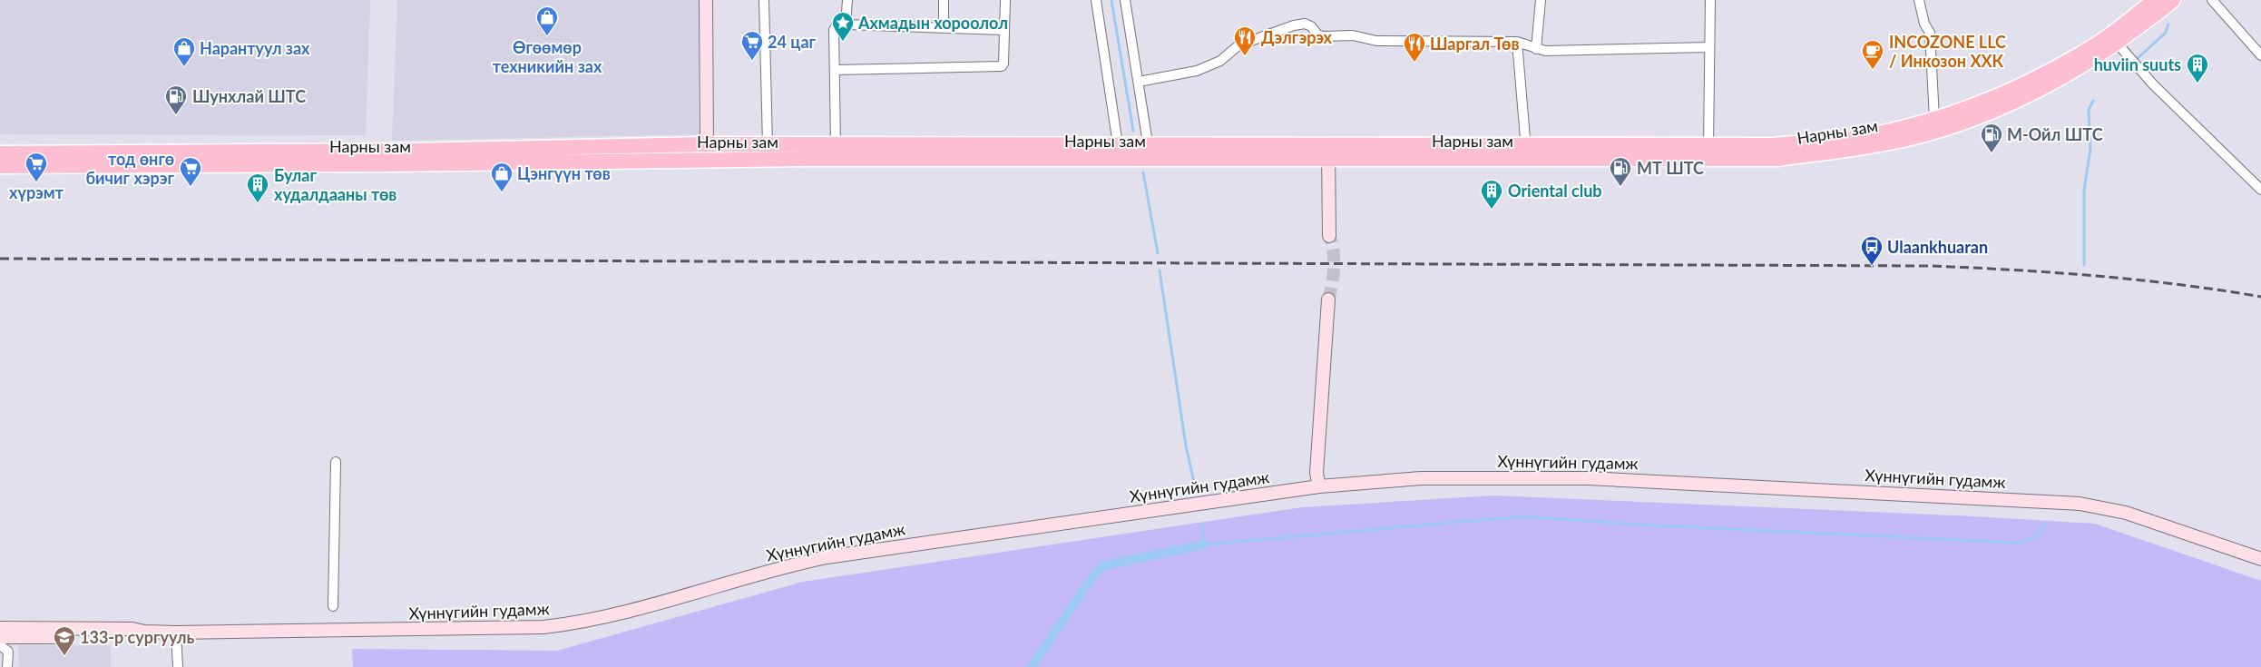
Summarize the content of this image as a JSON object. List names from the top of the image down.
{
  "streets": {
    "main road": ["Нарны зам", "Хүннүгийн гудамж"]
  },
  "places": {
    "shop": ["Өгөөмөр техникийн зах", "Нарантуул зах", "Цэнгүүн төв"],
    "place": ["Ахмадын хороолол"],
    "restaurant": ["Дэлгэрэх", "Шаргал Төв"],
    "supermarket": ["24 цаг", "хүрэмт", "тод өнгө бичиг хэрэг"],
    "cafe": ["INCOZONE LLC / Инкозон ХХК"],
    "building": ["huviin suuts", "Булаг худалдааны төв", "Oriental club"],
    "fuel station": ["Шунхлай ШТС", "M-Ойл ШТС", "МТ ШТС"],
    "bus stop": ["Ulaankhuaran"],
    "school or university": ["133-р сургууль"]
  }
}
